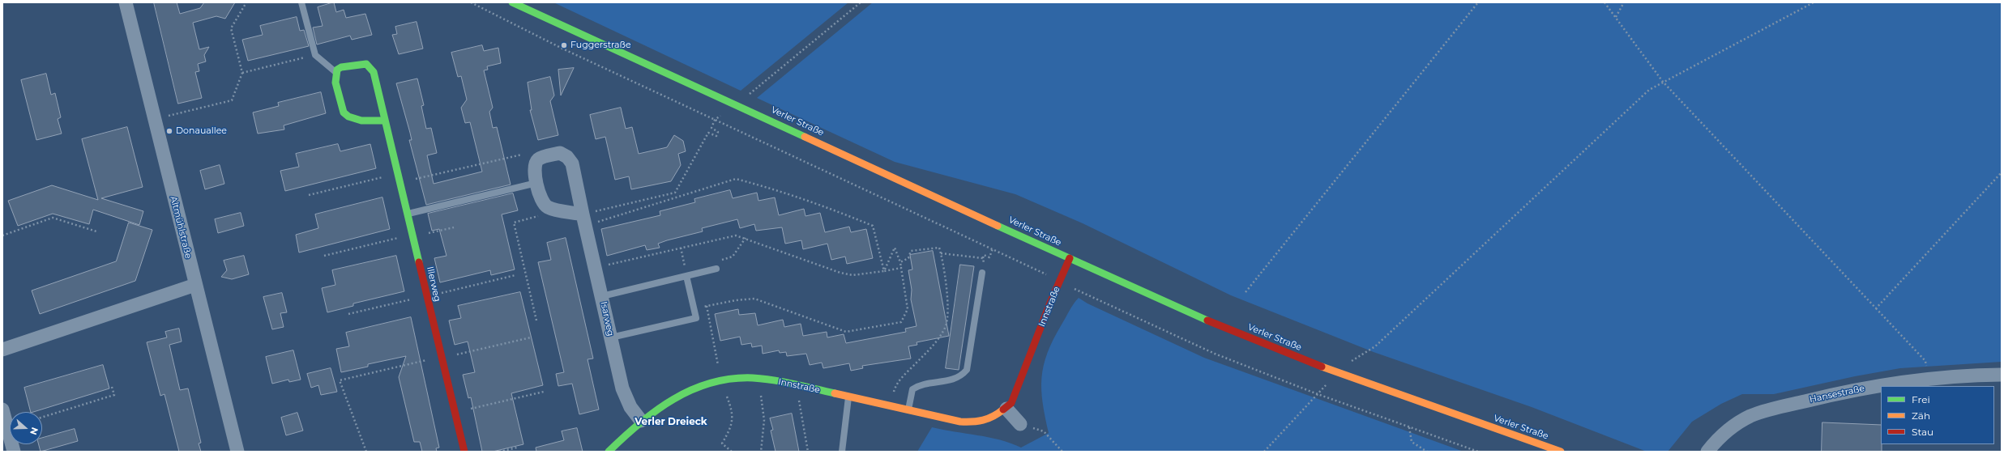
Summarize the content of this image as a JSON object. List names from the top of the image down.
{
  "streets": {
    "street": [
      "Verler Straße",
      "Altmühlstraße",
      "Illerweg",
      "Innstraße",
      "Isarweg",
      "Hansestraße"
    ]
  },
  "crossings": [
    ["Verler Straße", "Innstraße"],
    ["Innstraße", "Isarweg"]
  ],
  "districts": ["Verler Dreieck"],
  "places": ["Fuggerstraße", "Donauallee"],
  "legend": ["Frei", "Zäh", "Stau"],
  "north": "right"
}
